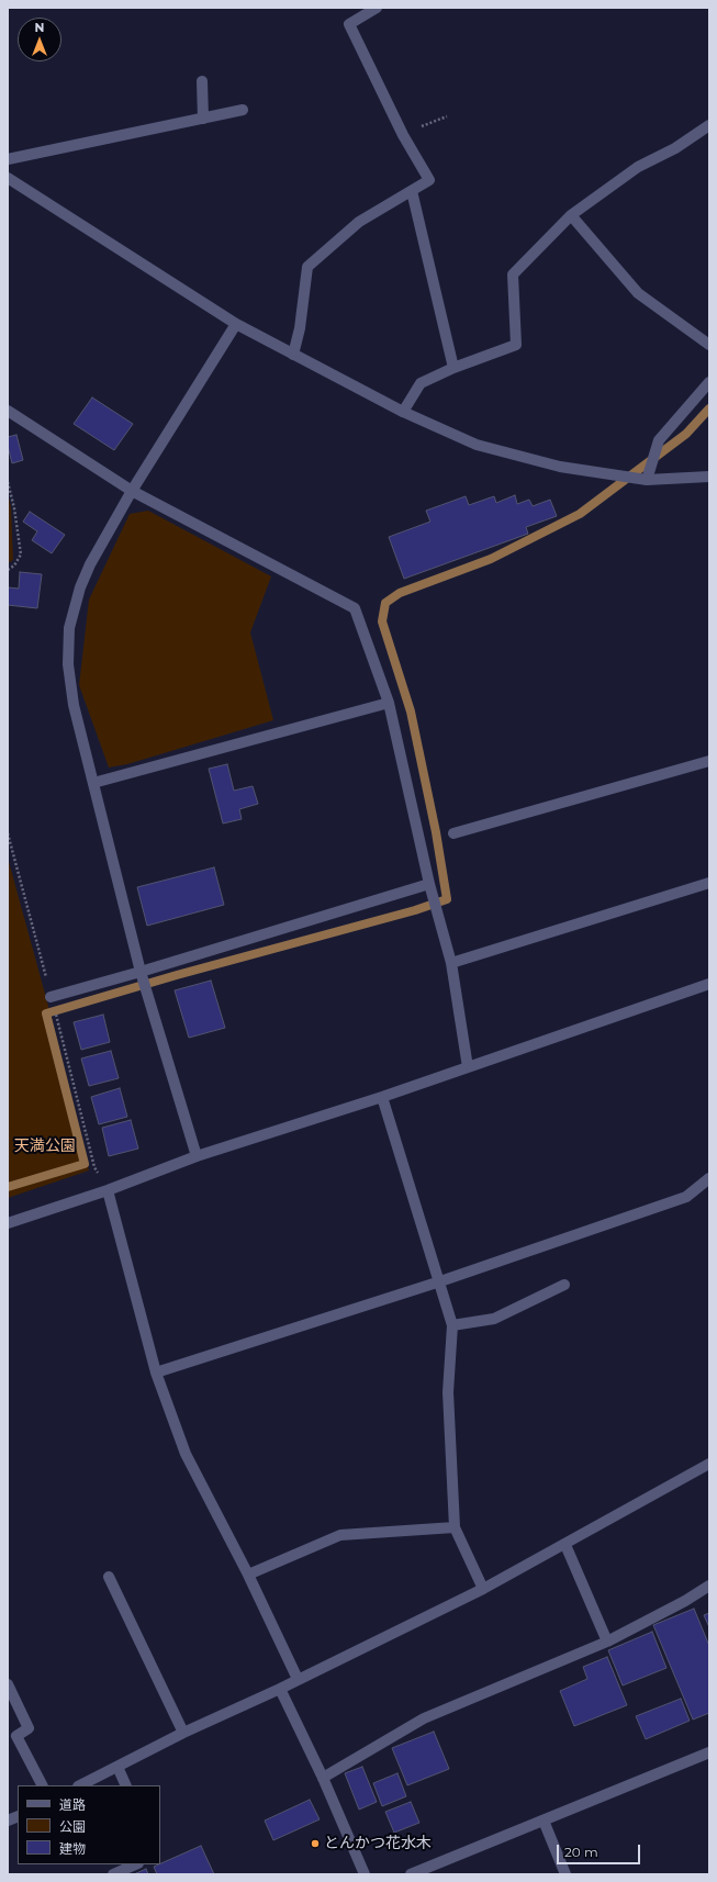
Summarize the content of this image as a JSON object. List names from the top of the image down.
{
  "parks": ["天満公園"],
  "places": ["とんかつ花水木"],
  "legend": ["道路", "公園", "建物"],
  "scale_bar": "20 m",
  "north": "top"
}
